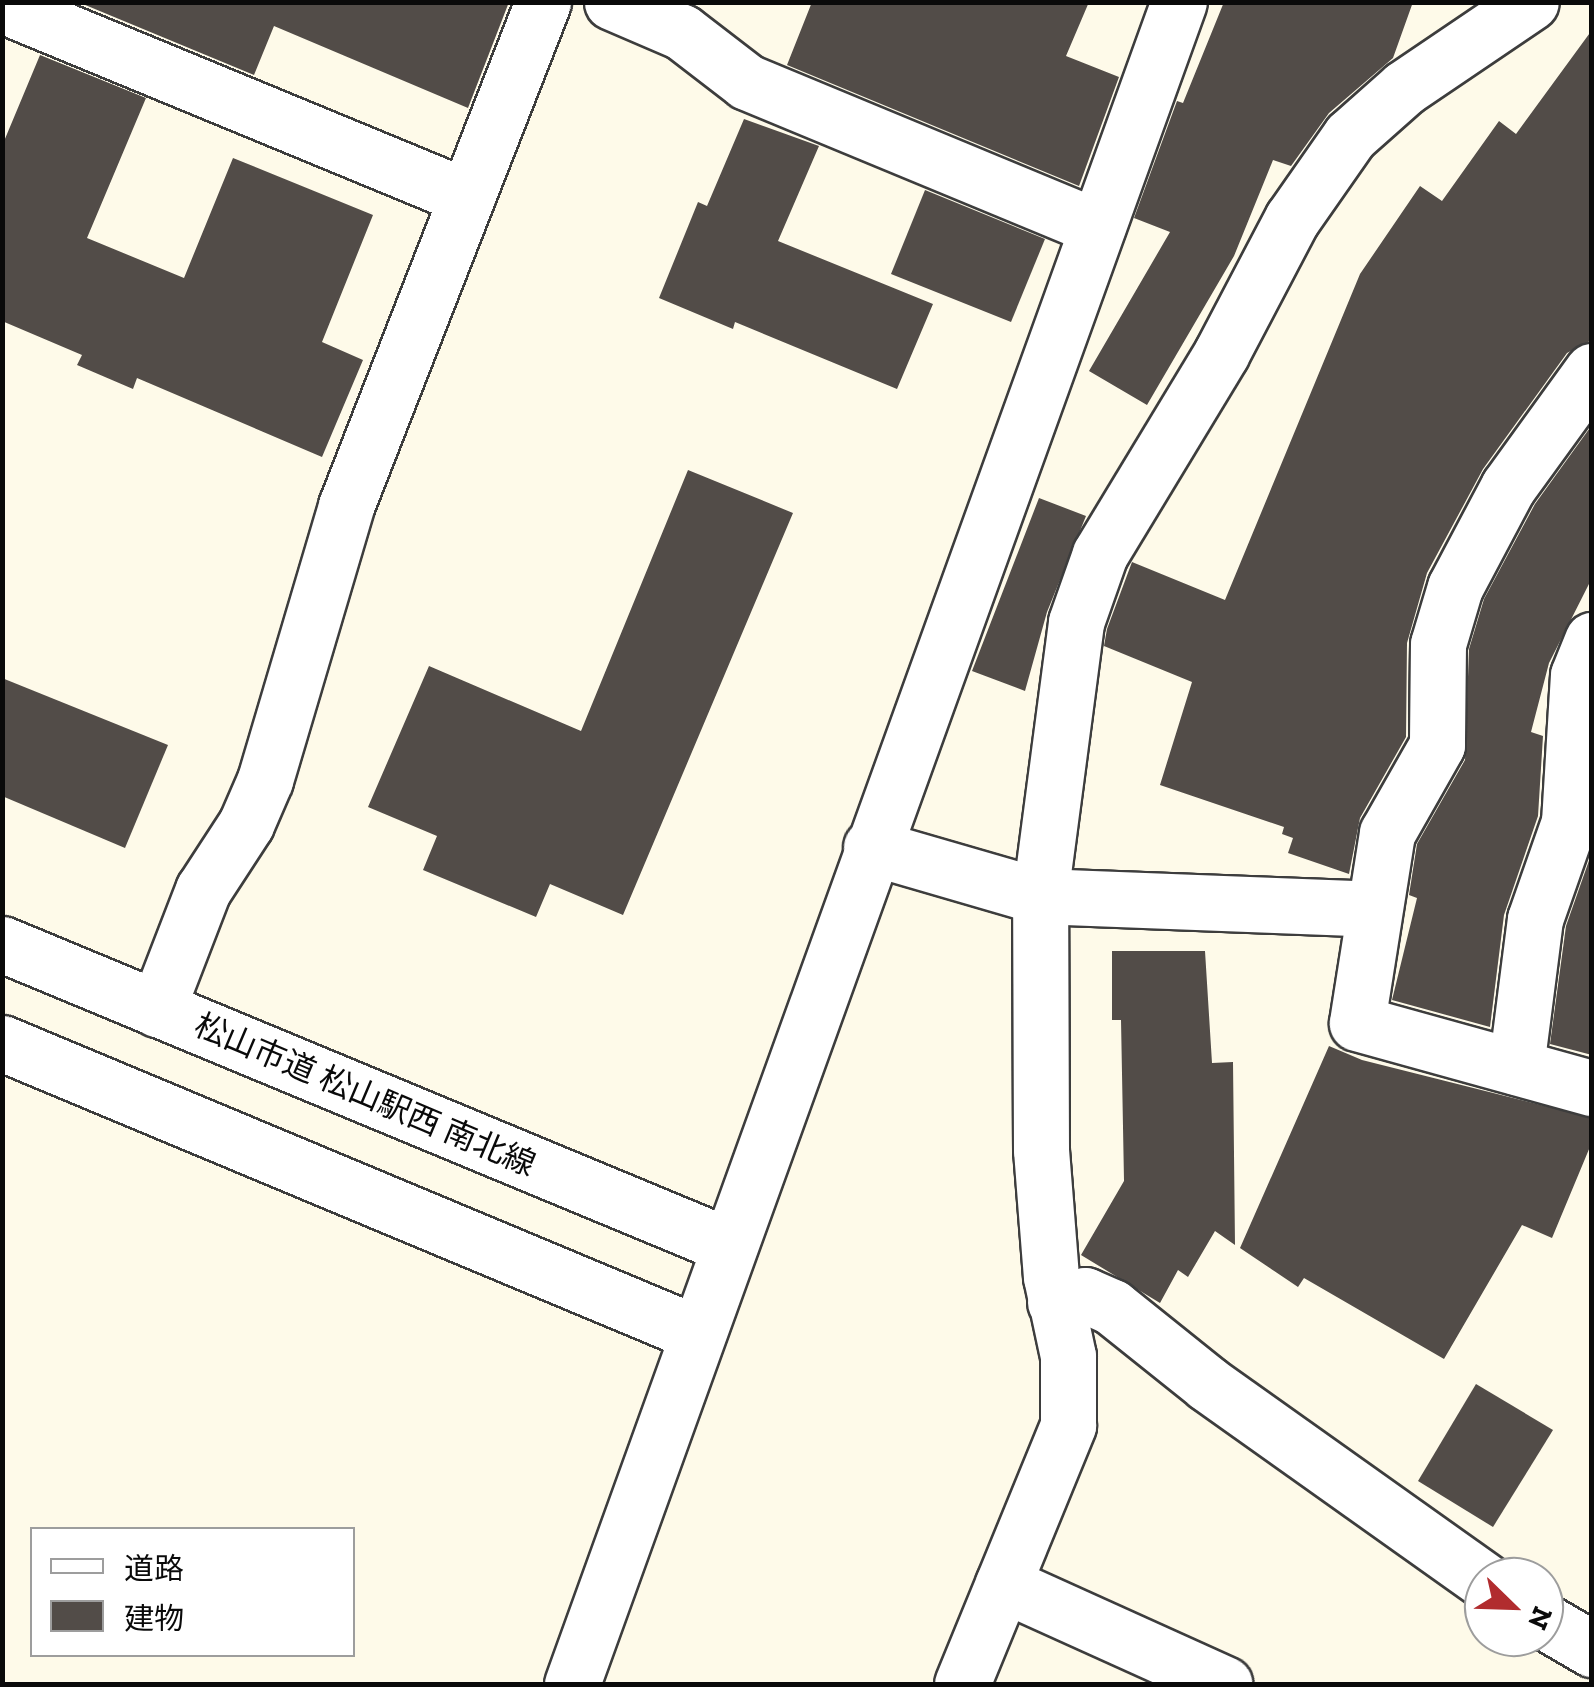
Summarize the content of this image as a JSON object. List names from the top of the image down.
{
  "streets": {
    "street": ["松山市道 松山駅西 南北線"]
  },
  "legend": ["道路", "建物"],
  "north": "bottom right"
}
